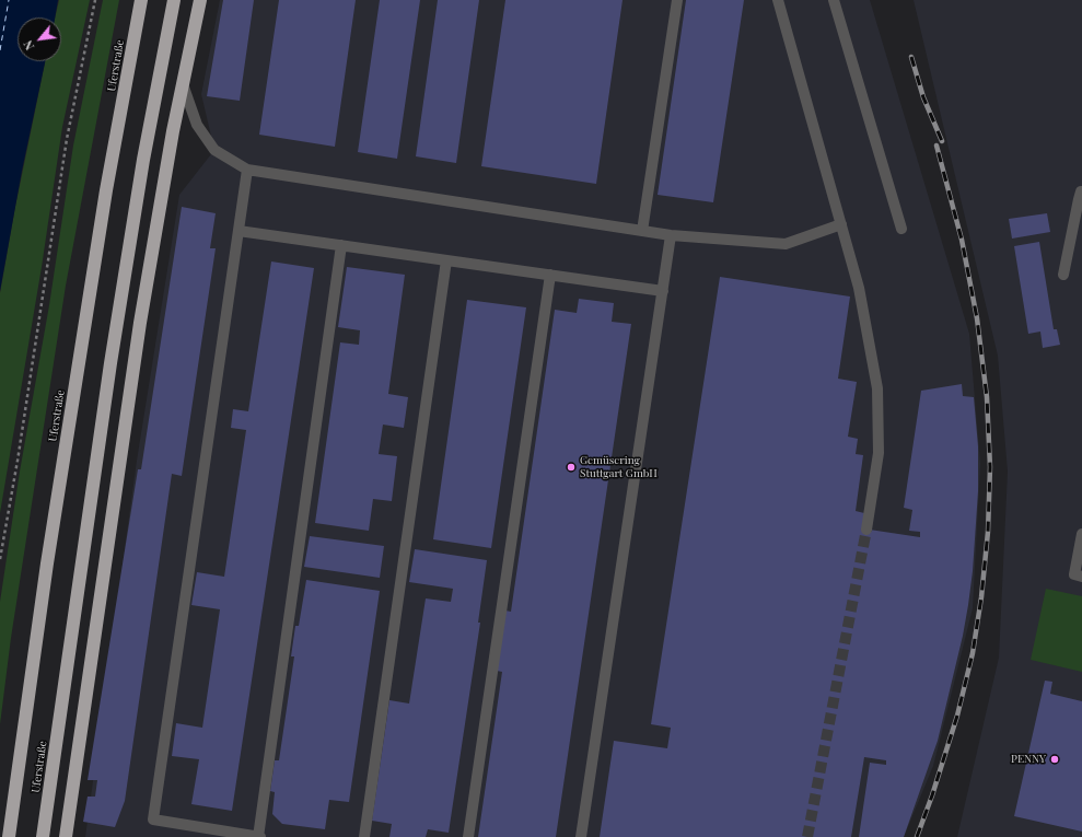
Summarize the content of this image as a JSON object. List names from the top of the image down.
{
  "streets": {
    "highway": ["Uferstraße"]
  },
  "places": ["Gemüsering Stuttgart GmbH", "PENNY"],
  "north": "bottom left"
}
